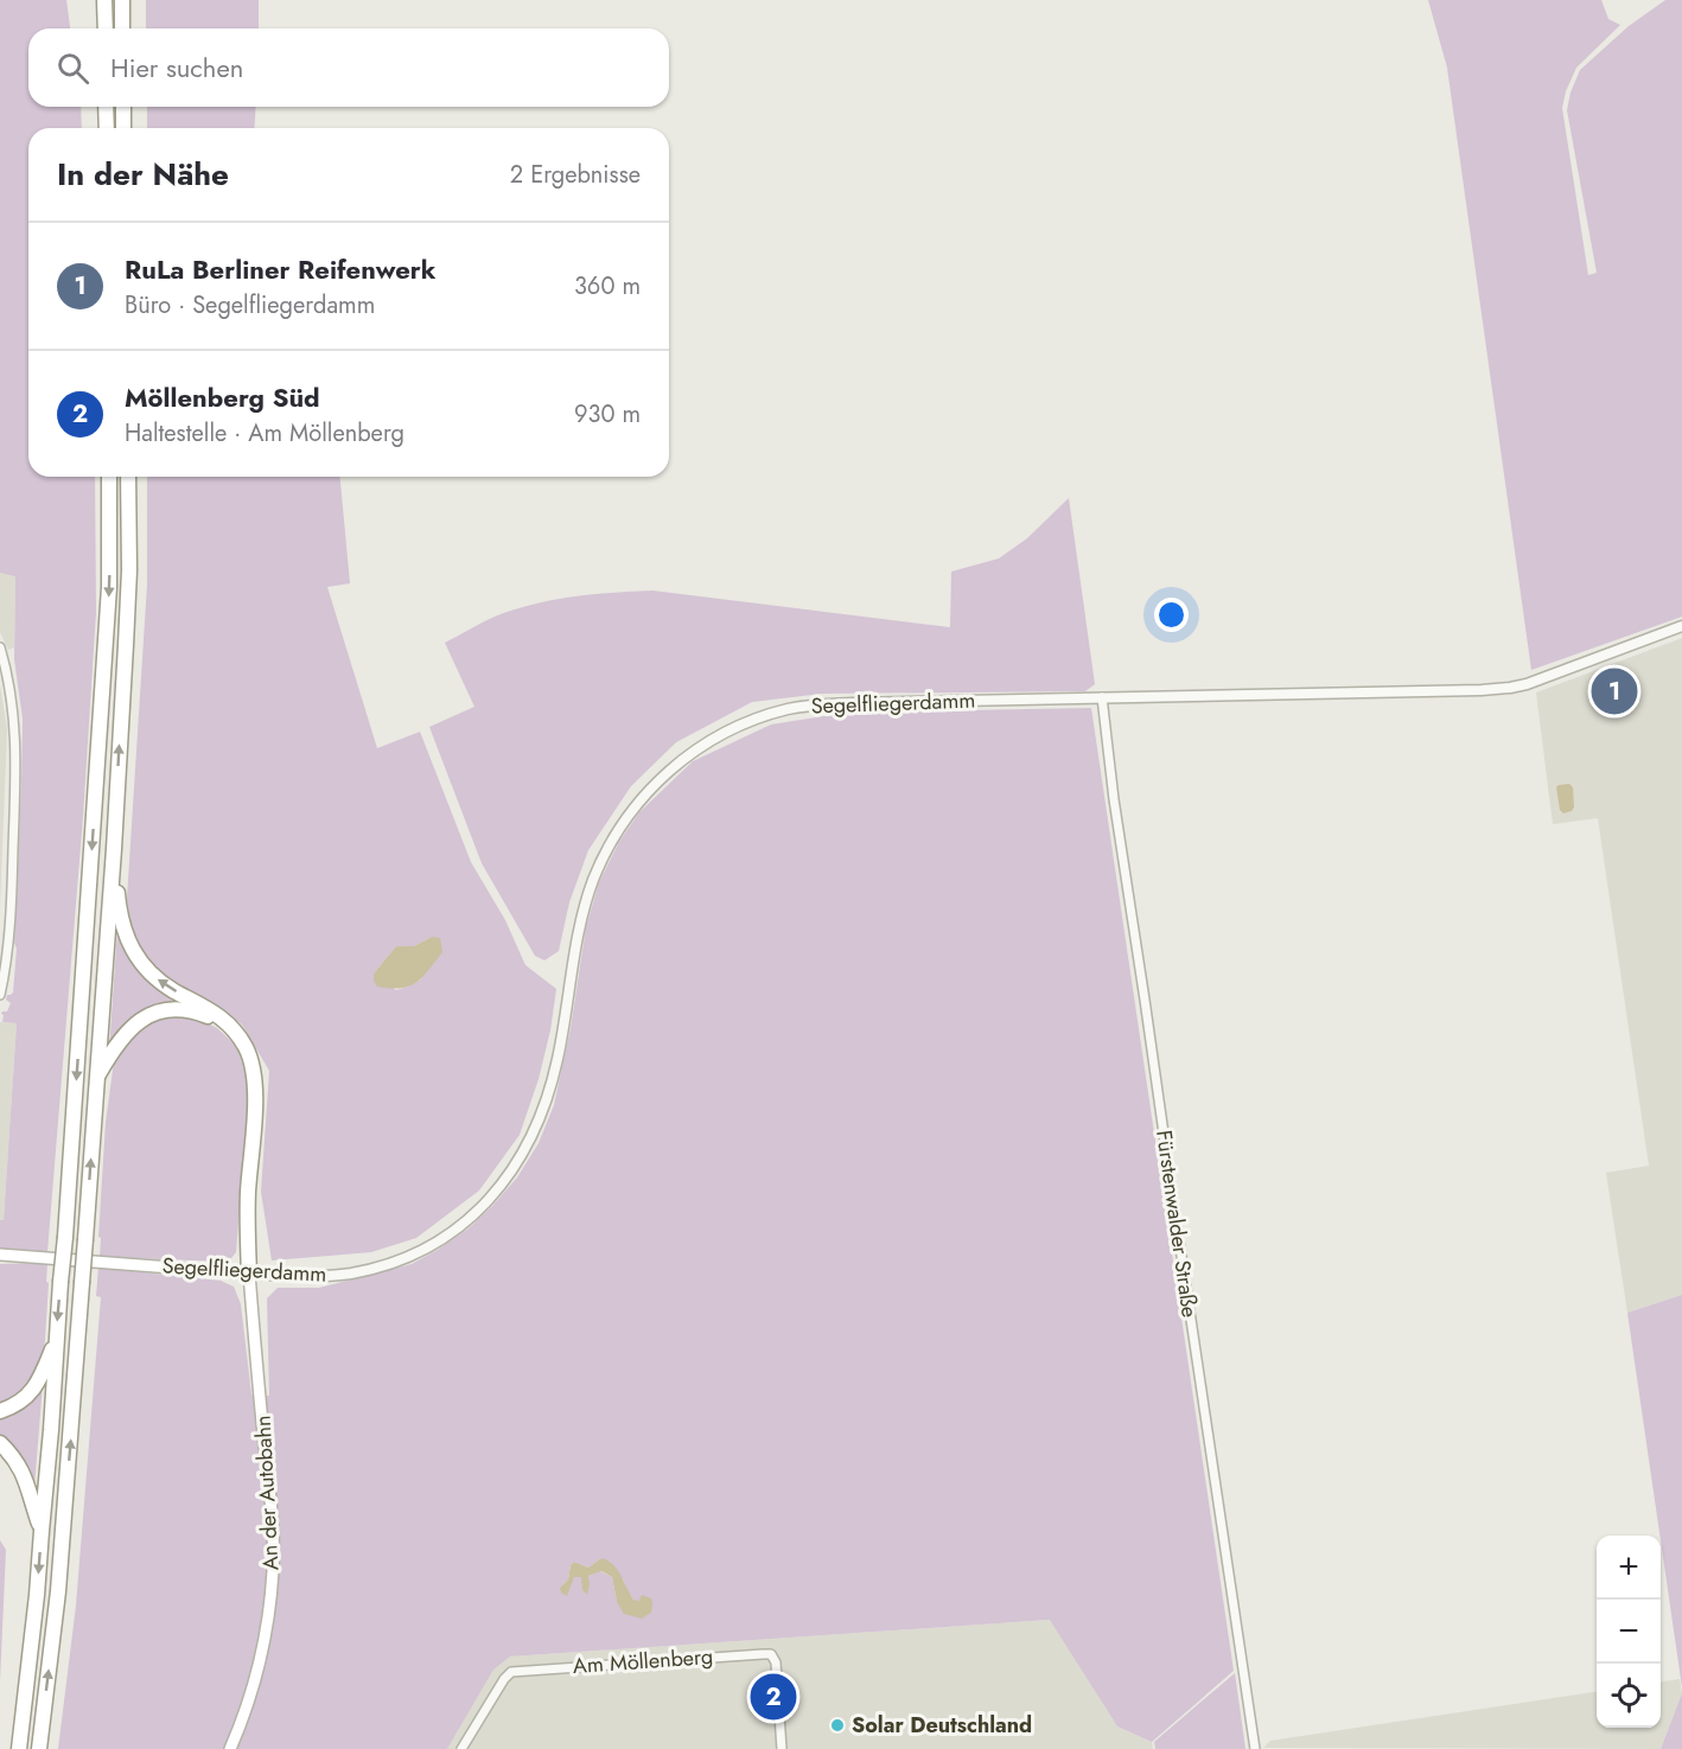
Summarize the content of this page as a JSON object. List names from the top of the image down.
{
  "streets": {
    "main road": ["Segelfliegerdamm", "An der Autobahn"],
    "street": ["Fürstenwalder Straße", "Am Möllenberg"]
  },
  "crossings": [
    ["Segelfliegerdamm", "Fürstenwalder Straße"],
    ["Segelfliegerdamm", "An der Autobahn"]
  ],
  "places": ["Solar Deutschland"],
  "page": {
    "search": "Hier suchen",
    "heading": ["In der Nähe", "2 Ergebnisse"],
    "list": [
      {
        "mark": "1",
        "name": "RuLa Berliner Reifenwerk",
        "note": "Büro · Segelfliegerdamm",
        "value": "360 m"
      },
      {
        "mark": "2",
        "name": "Möllenberg Süd",
        "note": "Haltestelle · Am Möllenberg",
        "value": "930 m"
      }
    ],
    "pins": ["1", "2"],
    "map_buttons": ["+", "−"]
  }
}
